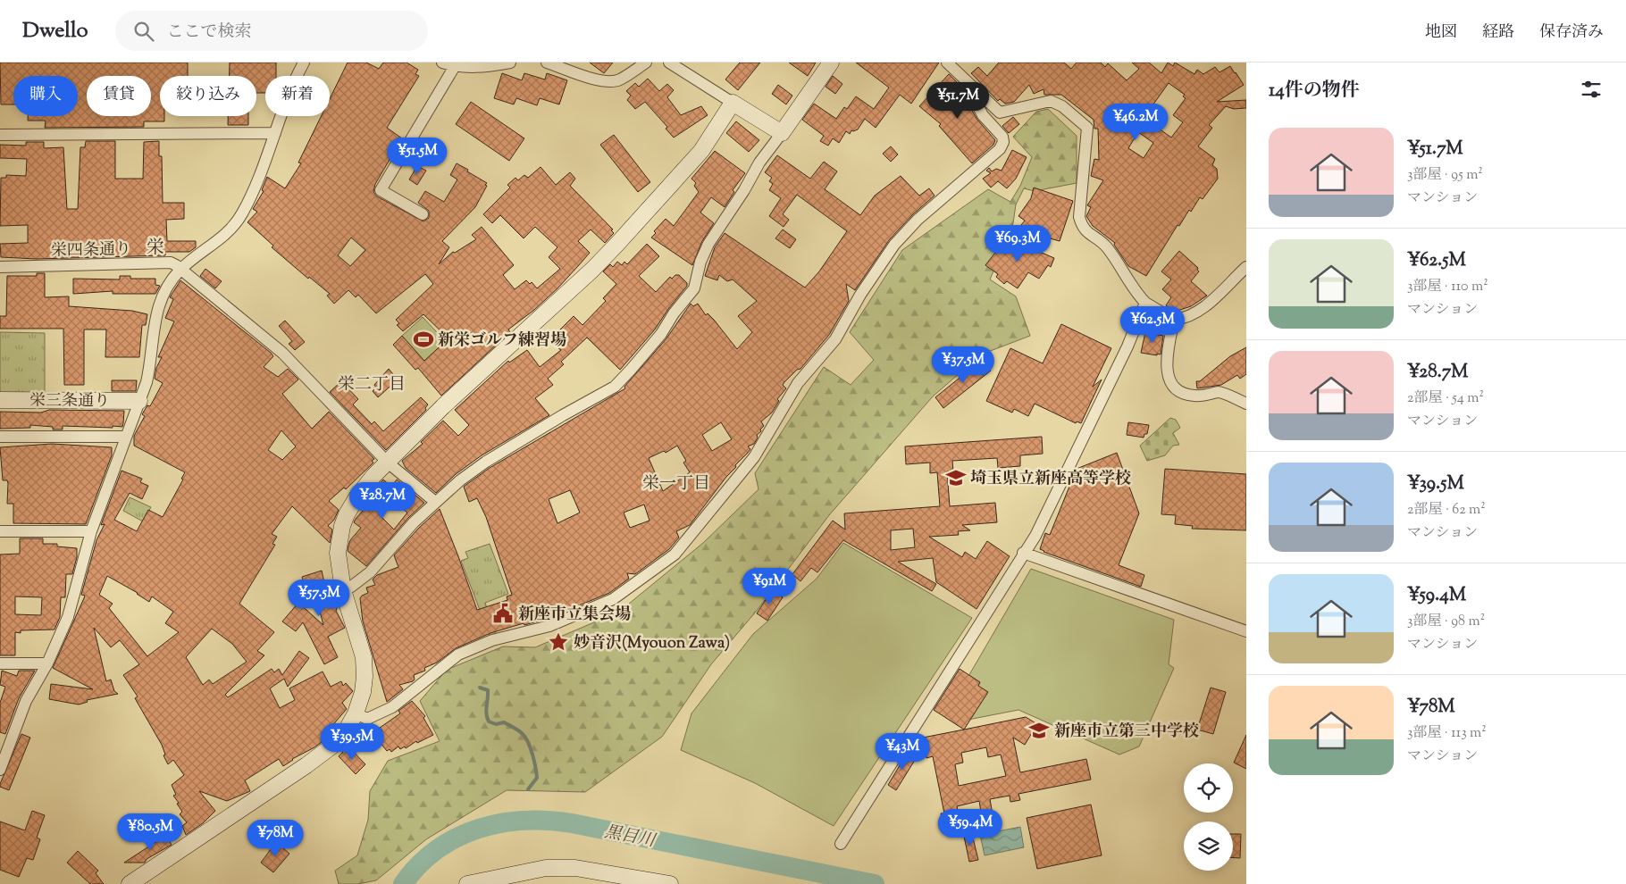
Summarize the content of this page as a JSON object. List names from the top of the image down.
{
  "streets": {
    "street": ["栄四条通り", "栄三条通り"]
  },
  "districts": ["栄", "栄二丁目", "栄一丁目"],
  "water": ["黒目川"],
  "places": {
    "sports": ["新栄ゴルフ練習場"],
    "school or university": ["埼玉県立新座高等学校", "新座市立第三中学校"],
    "public building": ["新座市立集会場"],
    "place": ["妙音沢(Myouon Zawa)"]
  },
  "page": {
    "header": "Dwello",
    "search": "ここで検索",
    "nav": ["地図", "経路", "保存済み"],
    "heading": "14件の物件",
    "chip": [
      "購入",
      "賃貸",
      "絞り込み",
      "新着"
    ],
    "price": [
      "¥51.7M",
      "¥46.2M",
      "¥51.5M",
      "¥69.3M",
      "¥62.5M",
      "¥37.5M",
      "¥28.7M",
      "¥91M",
      "¥57.5M",
      "¥39.5M",
      "¥43M",
      "¥59.4M",
      "¥80.5M",
      "¥78M"
    ],
    "list": [
      {
        "name": "¥51.7M",
        "note": "3部屋 · 95 m² · マンション"
      },
      {
        "name": "¥62.5M",
        "note": "3部屋 · 110 m² · マンション"
      },
      {
        "name": "¥28.7M",
        "note": "2部屋 · 54 m² · マンション"
      },
      {
        "name": "¥39.5M",
        "note": "2部屋 · 62 m² · マンション"
      },
      {
        "name": "¥59.4M",
        "note": "3部屋 · 98 m² · マンション"
      },
      {
        "name": "¥78M",
        "note": "3部屋 · 113 m² · マンション"
      }
    ]
  }
}
